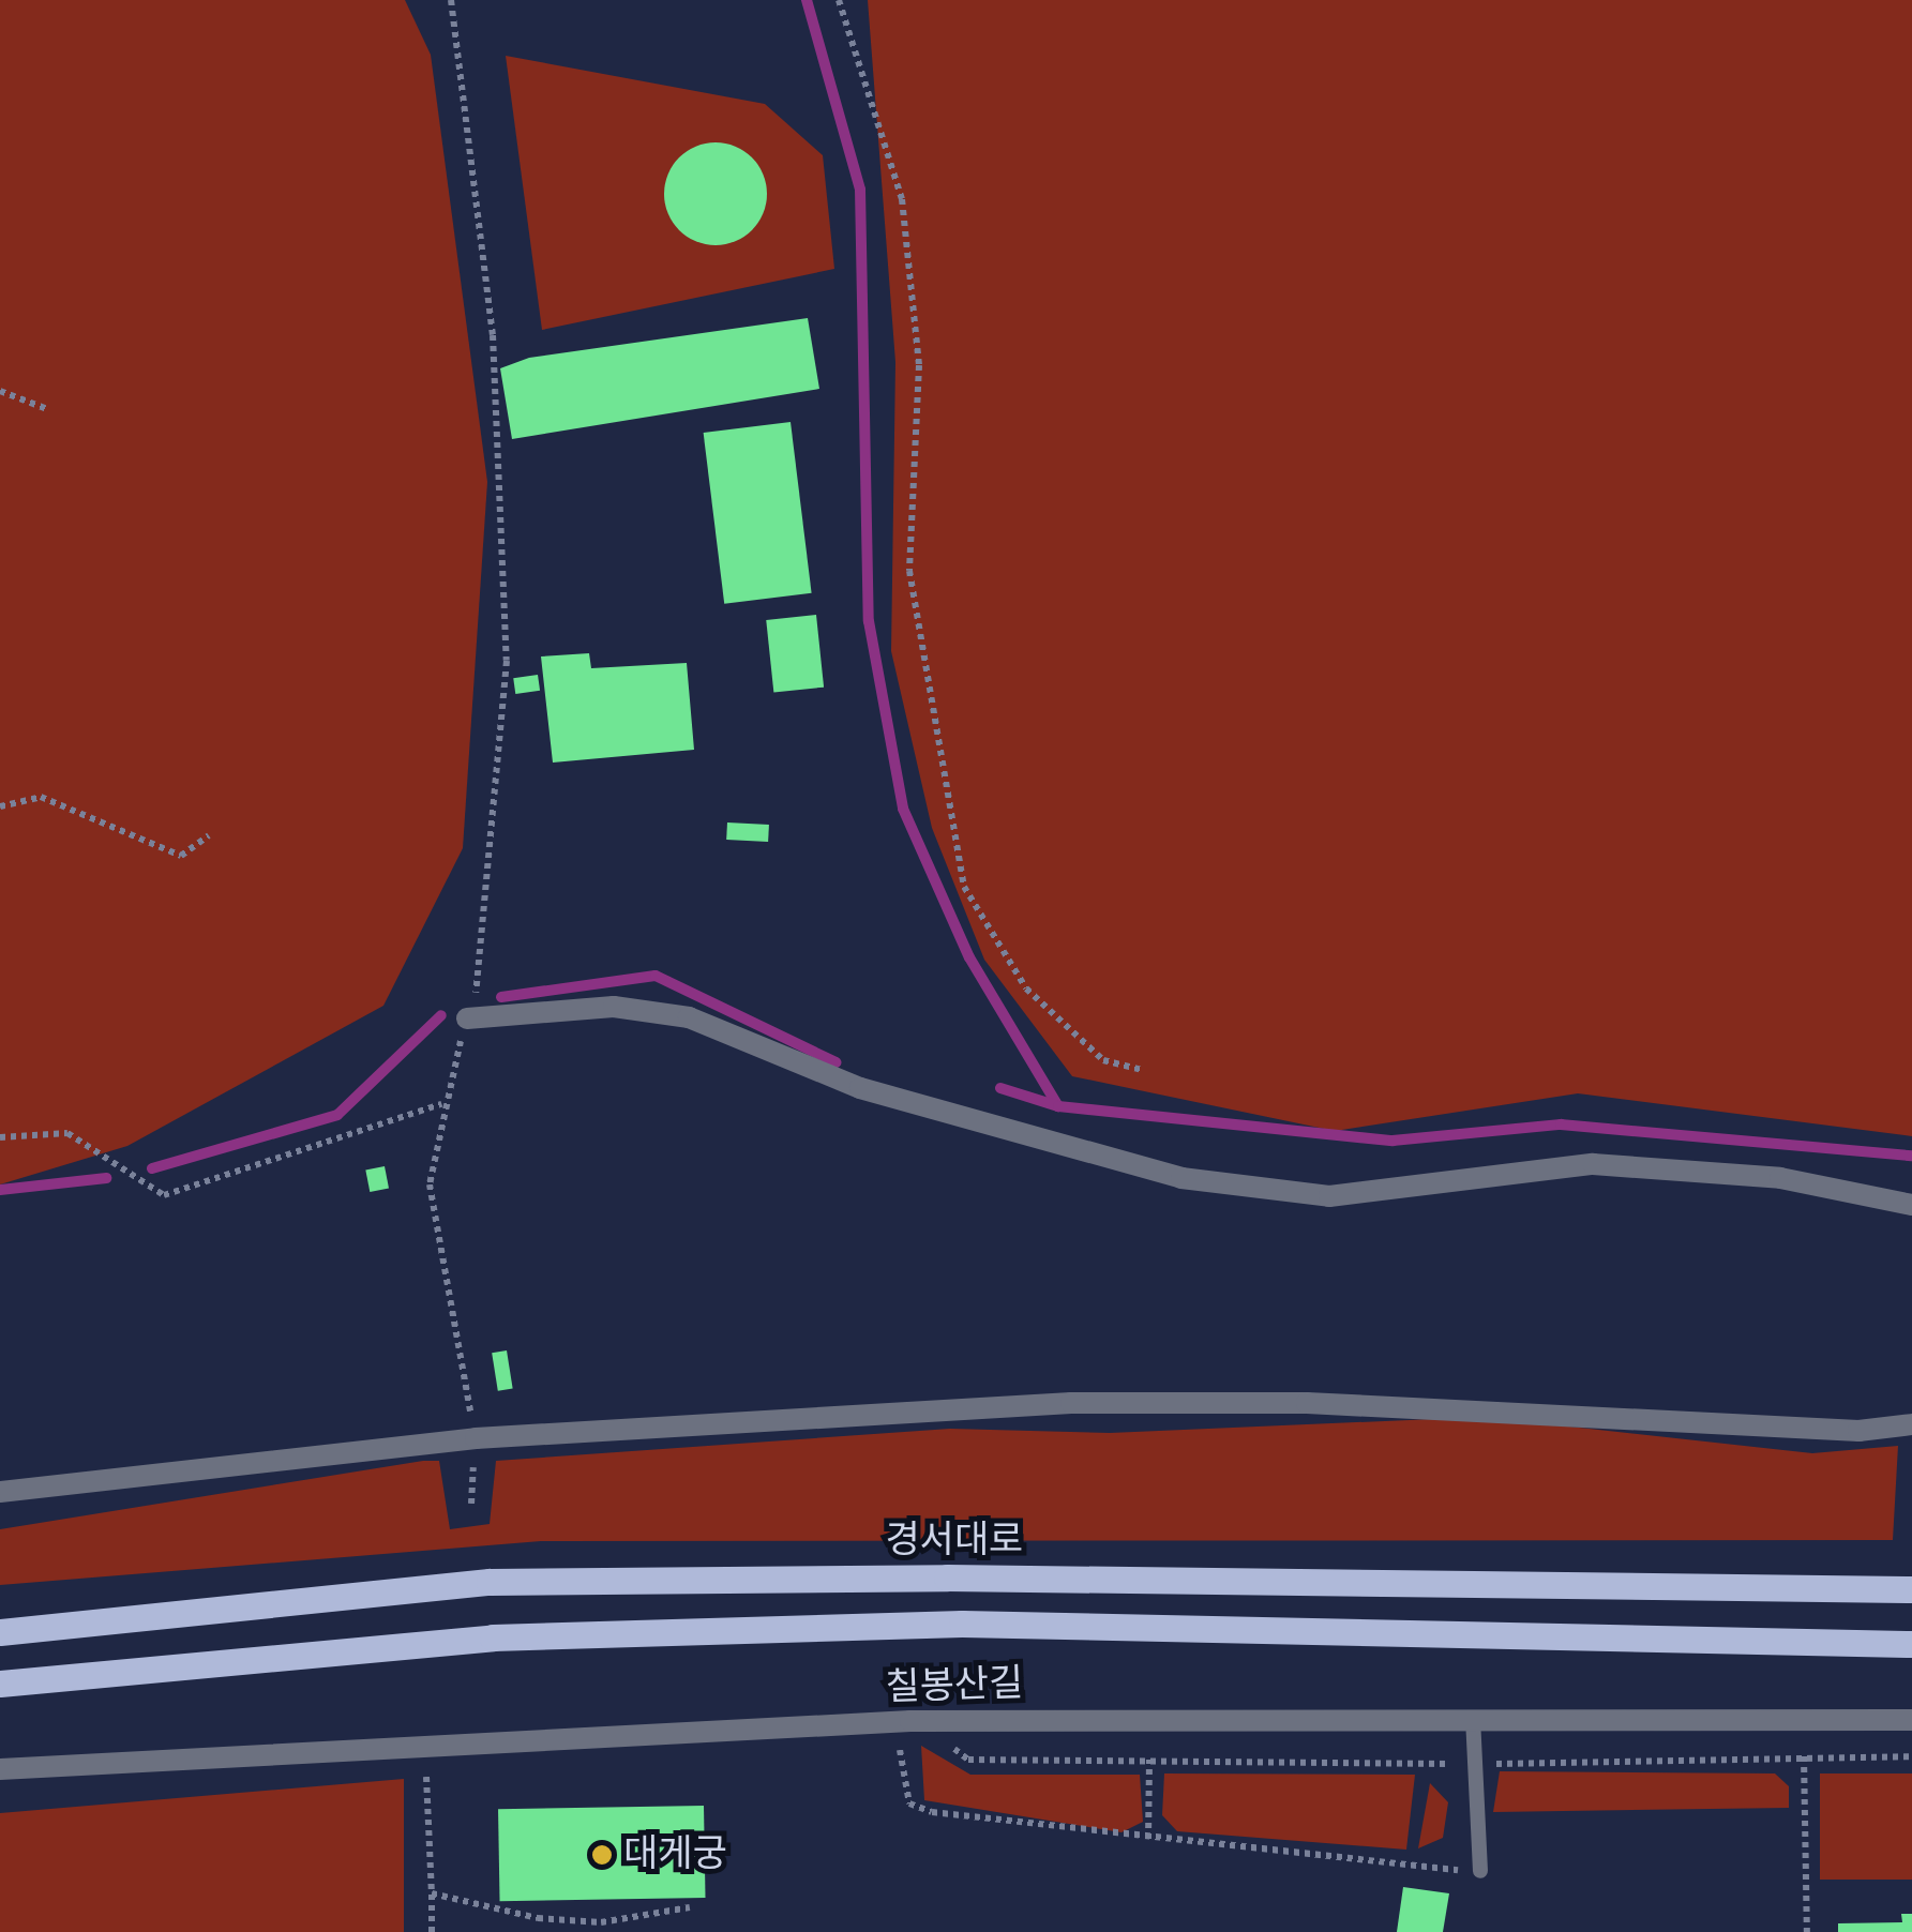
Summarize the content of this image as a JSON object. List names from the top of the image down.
{
  "streets": {
    "main road": ["경서대로"],
    "street": ["칠봉산길"]
  },
  "places": ["대게궁"]
}
